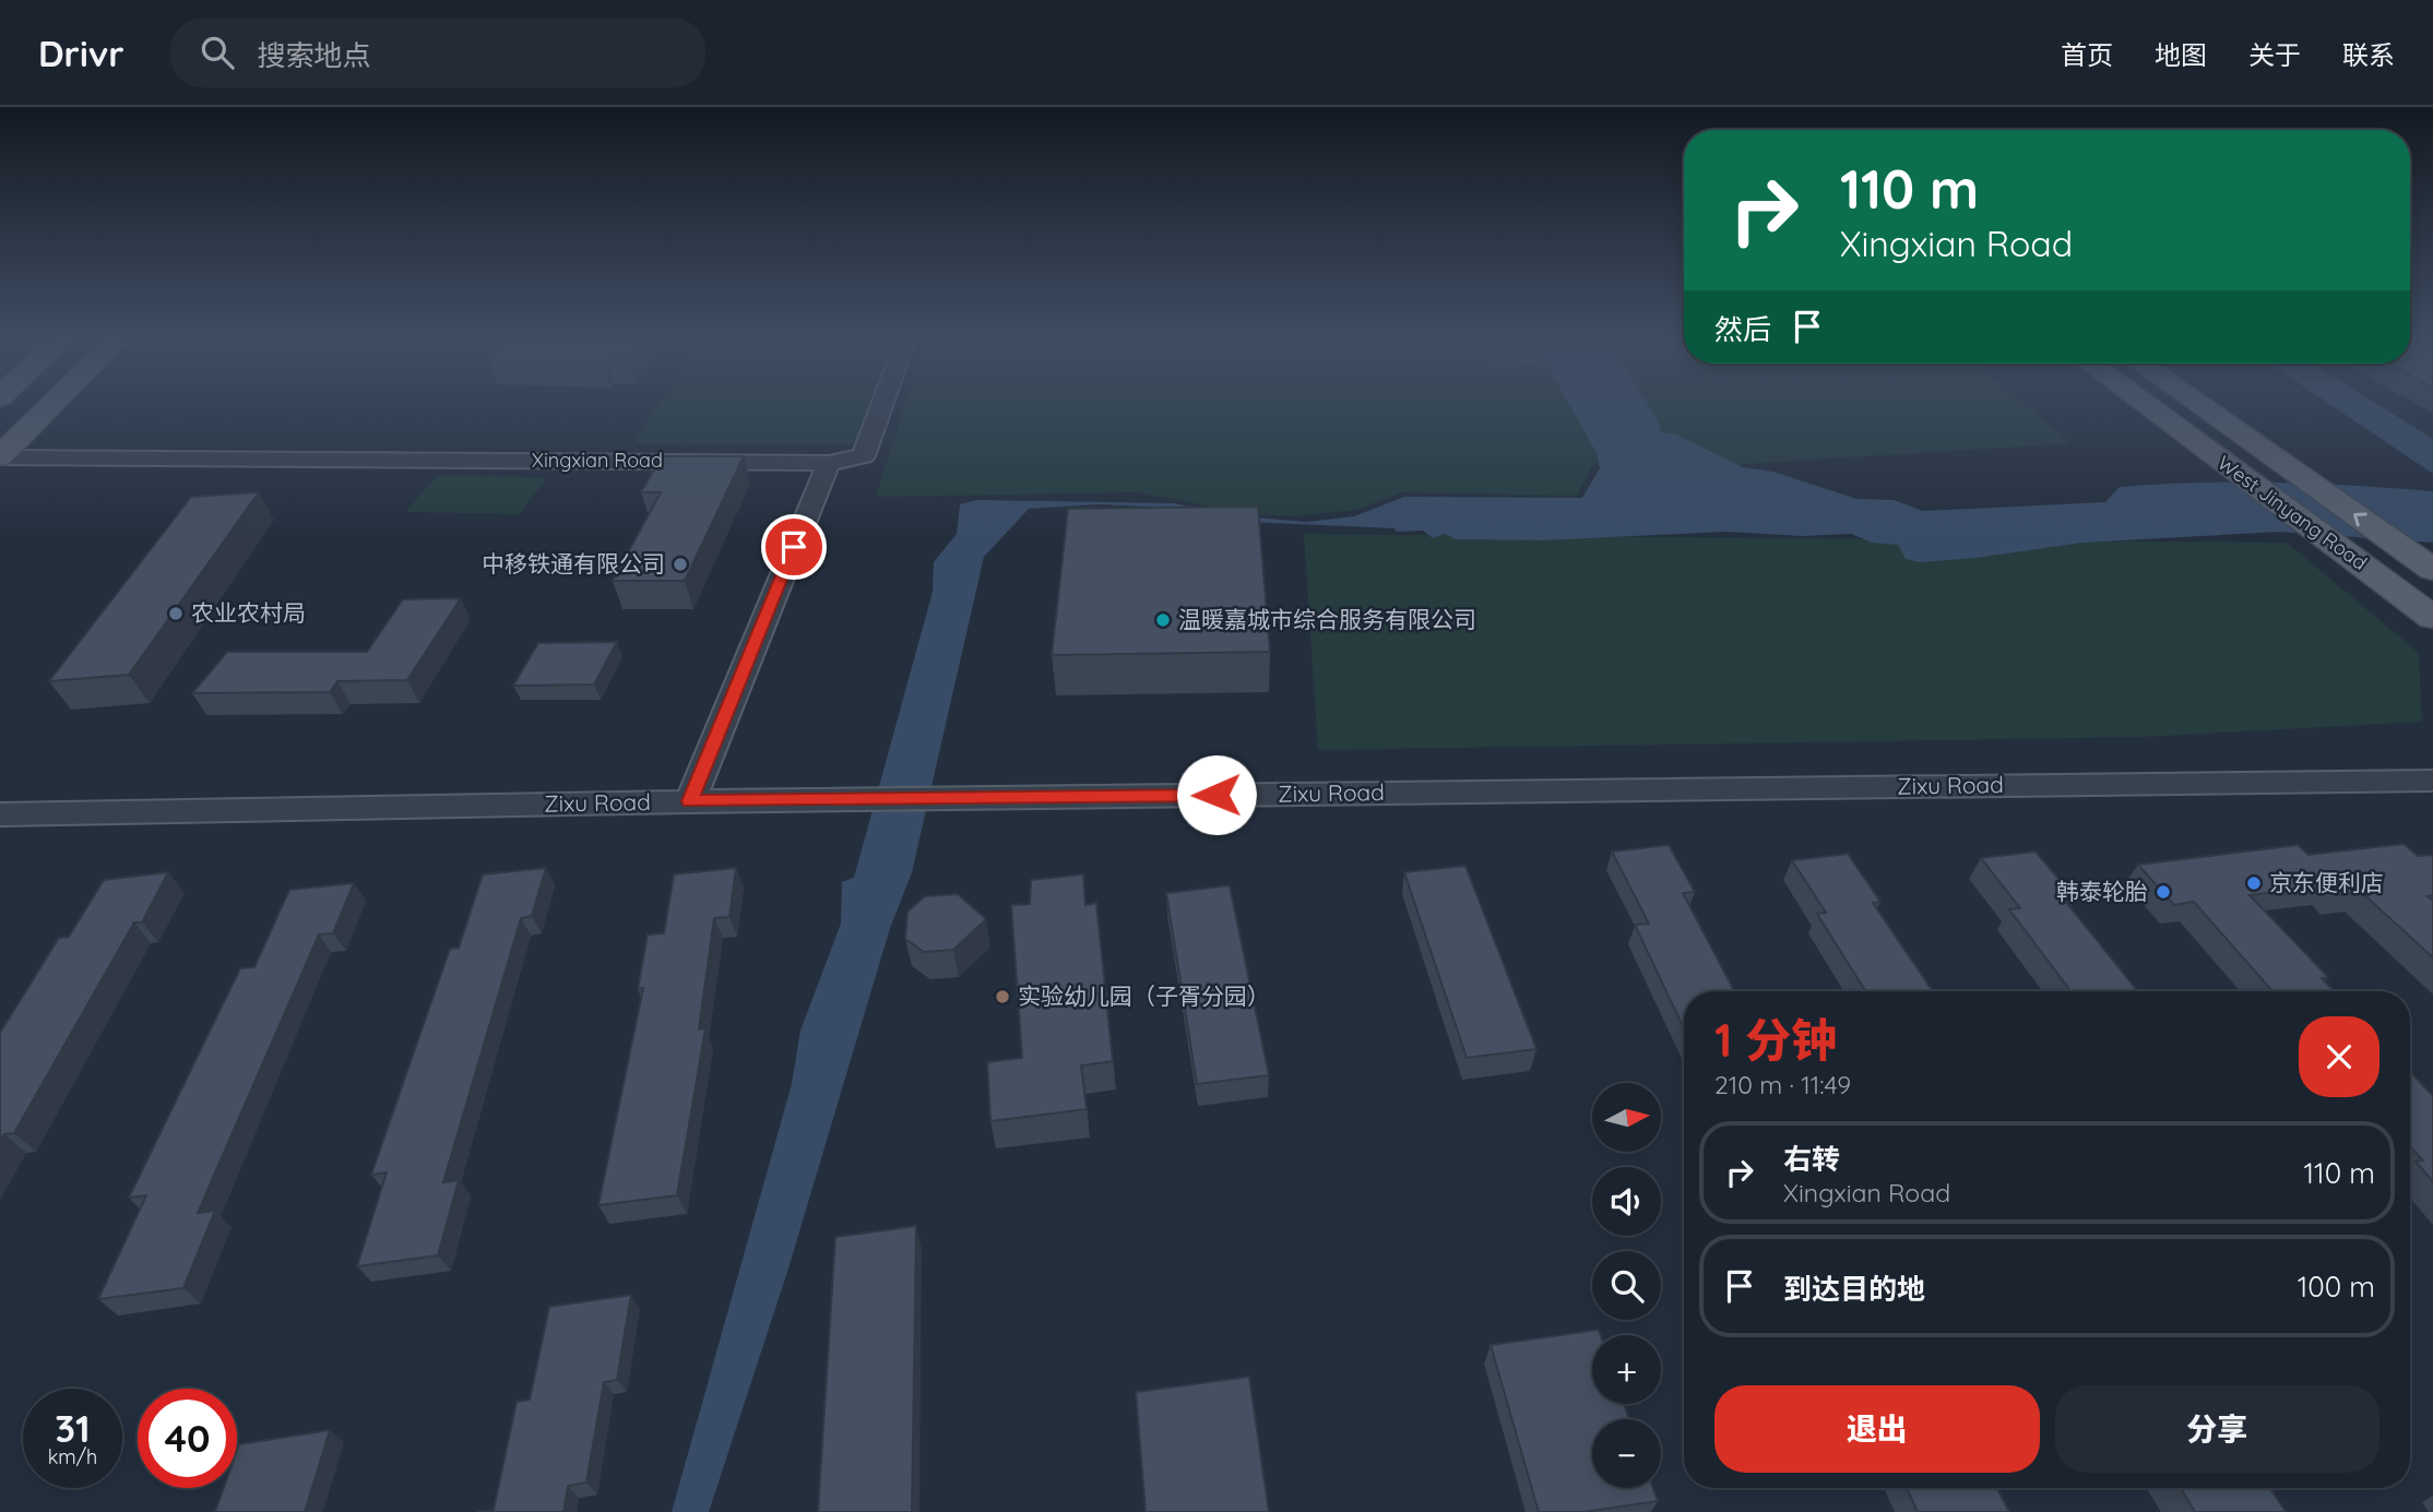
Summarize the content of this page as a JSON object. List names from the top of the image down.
{
  "streets": {
    "main road": ["West Jinyang Road"],
    "street": ["Xingxian Road", "Zixu Road"]
  },
  "places": [
    "中移铁通有限公司",
    "农业农村局",
    "温暖嘉城市综合服务有限公司",
    "京东便利店",
    "韩泰轮胎",
    "实验幼儿园（子胥分园）"
  ],
  "north": "right",
  "page": {
    "header": "Drivr",
    "search": "搜索地点",
    "nav": [
      "首页",
      "地图",
      "关于",
      "联系"
    ],
    "turn": ["110 m", "Xingxian Road"],
    "then": "然后",
    "heading": ["1 分钟", "210 m · 11:49"],
    "map_buttons": ["+", "−"],
    "list": [
      {
        "name": "右转",
        "note": "Xingxian Road",
        "value": "110 m"
      },
      {
        "name": "到达目的地",
        "value": "100 m"
      }
    ],
    "buttons": ["退出", "分享"],
    "speed": "31 km/h",
    "limit": "40"
  }
}
